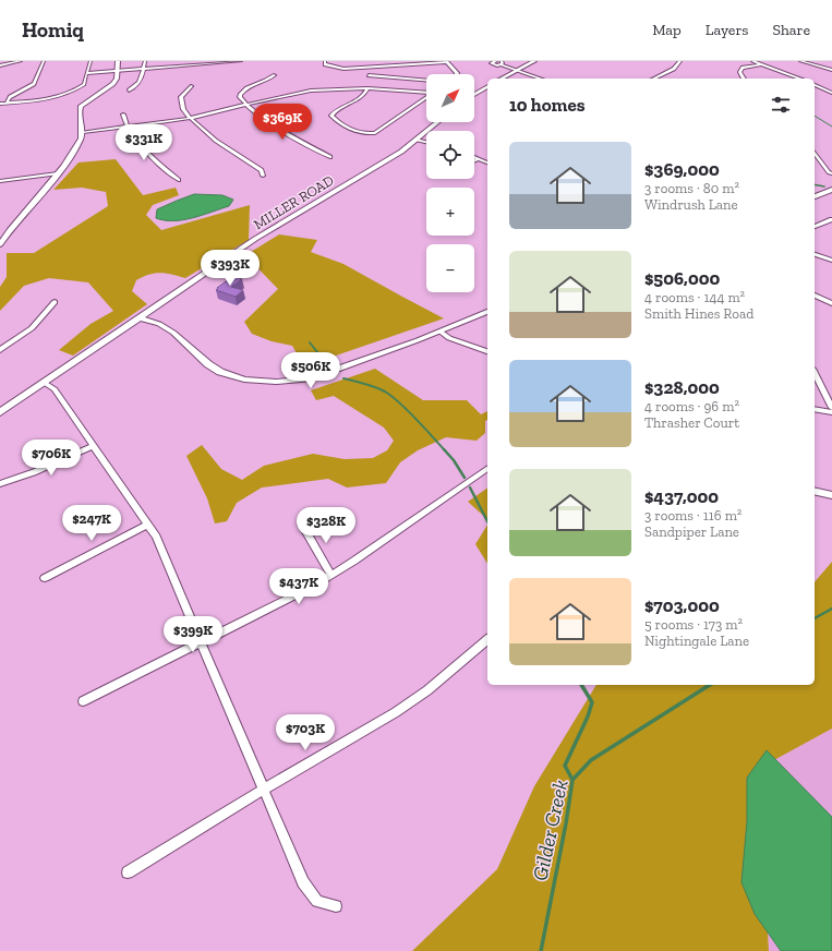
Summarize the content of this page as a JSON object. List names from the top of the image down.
{
  "streets": {
    "street": ["MILLER ROAD"]
  },
  "water": ["Gilder Creek"],
  "north": "top right",
  "page": {
    "header": "Homiq",
    "nav": ["Map", "Layers", "Share"],
    "map_buttons": ["+", "−"],
    "heading": "10 homes",
    "price": [
      "$369K",
      "$331K",
      "$393K",
      "$506K",
      "$706K",
      "$247K",
      "$328K",
      "$437K",
      "$399K",
      "$703K"
    ],
    "list": [
      {
        "name": "$369,000",
        "note": "3 rooms · 80 m² · Windrush Lane"
      },
      {
        "name": "$506,000",
        "note": "4 rooms · 144 m² · Smith Hines Road"
      },
      {
        "name": "$328,000",
        "note": "4 rooms · 96 m² · Thrasher Court"
      },
      {
        "name": "$437,000",
        "note": "3 rooms · 116 m² · Sandpiper Lane"
      },
      {
        "name": "$703,000",
        "note": "5 rooms · 173 m² · Nightingale Lane"
      }
    ]
  }
}
